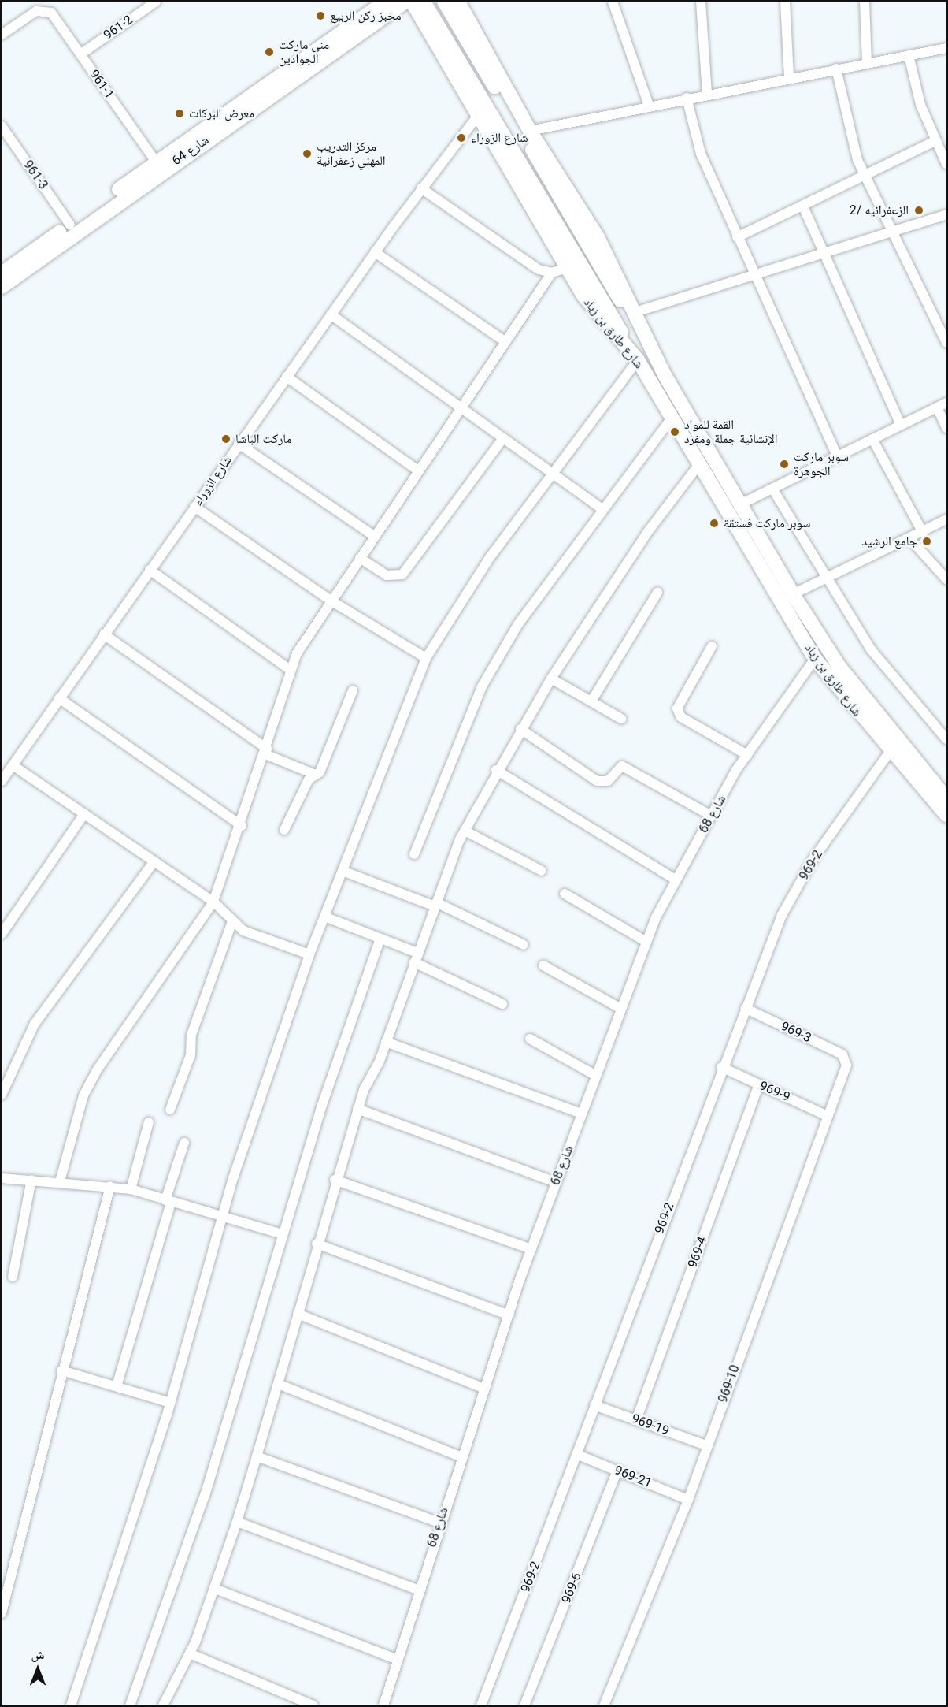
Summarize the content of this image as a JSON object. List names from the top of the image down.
{
  "streets": {
    "main road": ["شارع 64", "شارع طارق بن زياد"],
    "street": [
      "961-2",
      "961-1",
      "961-3",
      "شارع الزوراء",
      "شارع 68",
      "969-2",
      "969-3",
      "969-9",
      "969-4",
      "969-10",
      "969-19",
      "969-21",
      "969-6"
    ]
  },
  "crossings": [
    ["961-2", "961-1"],
    ["961-1", "شارع 64"],
    ["شارع 64", "961-3"],
    ["شارع طارق بن زياد", "شارع الزوراء"],
    ["شارع طارق بن زياد", "شارع 68"],
    ["شارع طارق بن زياد", "969-2"],
    ["969-2", "969-3"],
    ["969-2", "969-9"],
    ["969-2", "969-19"],
    ["969-2", "969-21"],
    ["969-3", "969-10"],
    ["969-9", "969-4"],
    ["969-9", "969-10"],
    ["969-4", "969-19"],
    ["969-10", "969-19"],
    ["969-10", "969-21"],
    ["969-21", "969-6"]
  ],
  "places": [
    "مخبز ركن الربيع",
    "مني ماركت الجوادين",
    "معرض البركات",
    "شارع الزوراء",
    "مركز التدريب المهني زعفرانية",
    "الزعفرانيه /2",
    "القمة للمواد الإنشائية جملة ومفرد",
    "ماركت الباشا",
    "سوبر ماركت الجوهرة",
    "سوبر ماركت فستقة",
    "جامع الرشيد"
  ],
  "north": "top"
}
